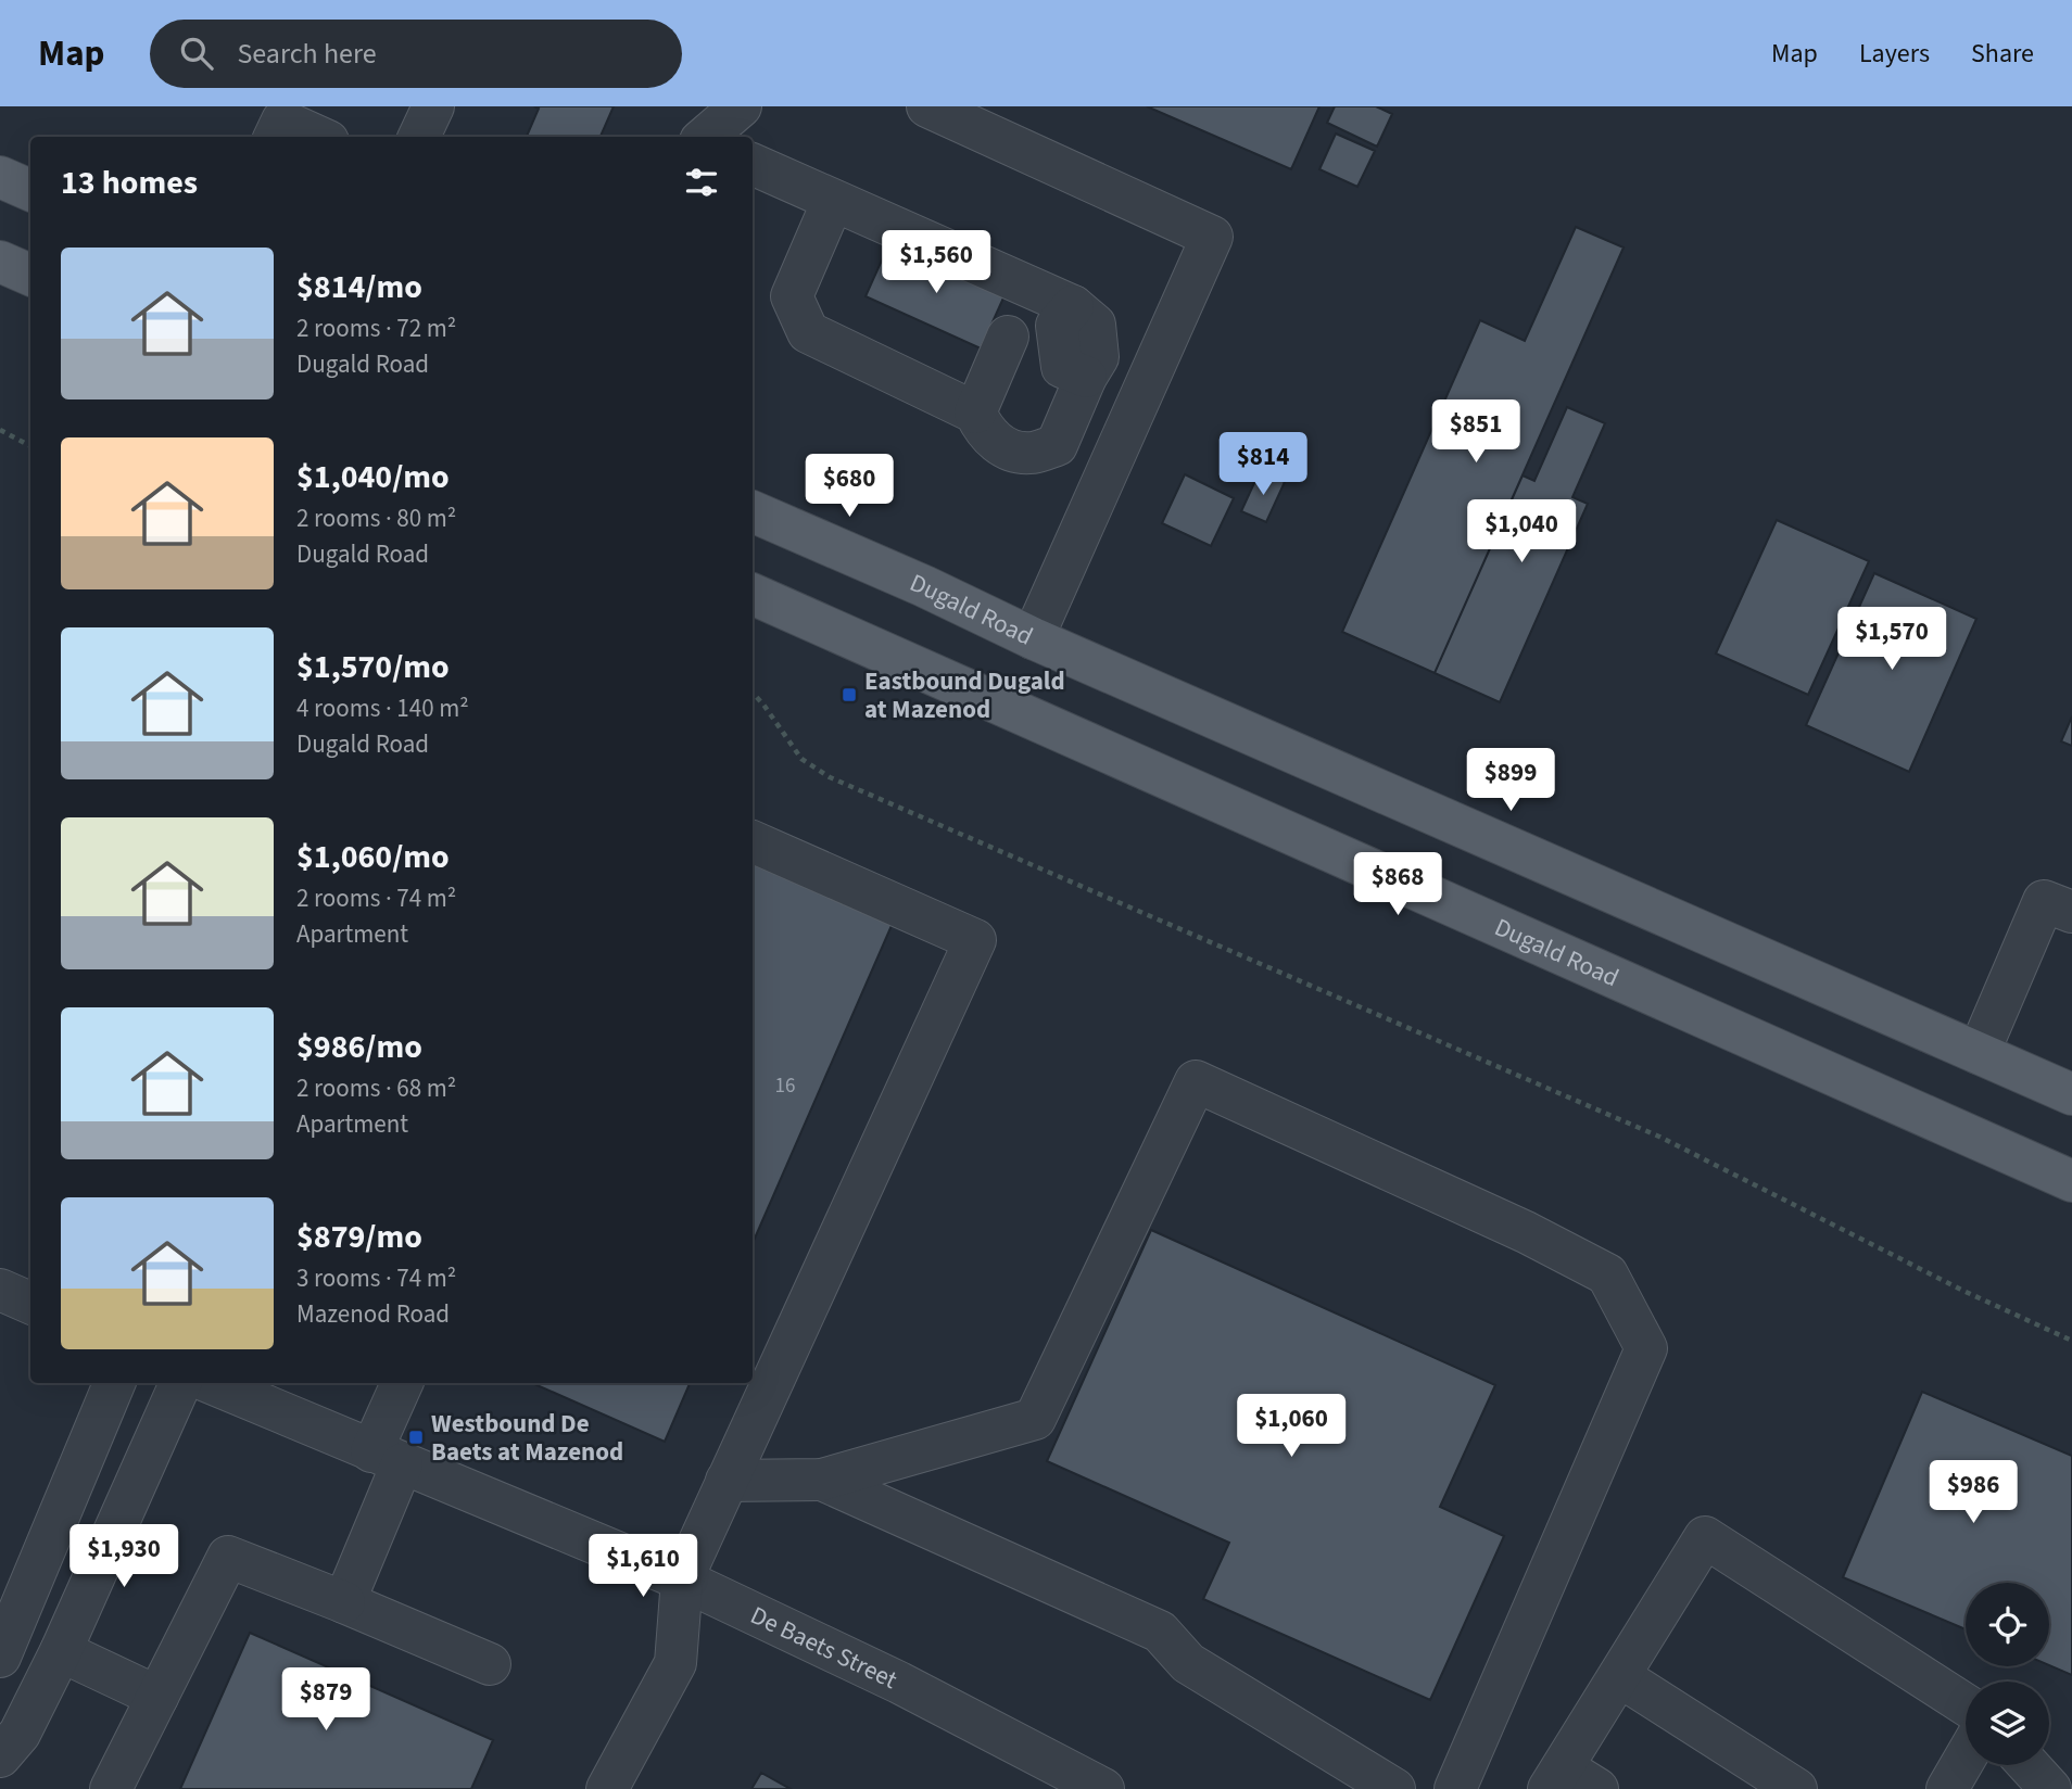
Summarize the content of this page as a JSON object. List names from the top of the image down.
{
  "streets": {
    "main road": ["Dugald Road"],
    "street": ["De Baets Street"]
  },
  "places": {
    "transit": ["Eastbound Dugald at Mazenod", "Westbound De Baets at Mazenod"]
  },
  "house_numbers": ["16"],
  "page": {
    "header": "Map",
    "search": "Search here",
    "nav": ["Map", "Layers", "Share"],
    "heading": "13 homes",
    "list": [
      {
        "name": "$814/mo",
        "note": "2 rooms · 72 m² · Dugald Road"
      },
      {
        "name": "$1,040/mo",
        "note": "2 rooms · 80 m² · Dugald Road"
      },
      {
        "name": "$1,570/mo",
        "note": "4 rooms · 140 m² · Dugald Road"
      },
      {
        "name": "$1,060/mo",
        "note": "2 rooms · 74 m² · Apartment"
      },
      {
        "name": "$986/mo",
        "note": "2 rooms · 68 m² · Apartment"
      },
      {
        "name": "$879/mo",
        "note": "3 rooms · 74 m² · Mazenod Road"
      }
    ],
    "price": [
      "$1,560",
      "$851",
      "$814",
      "$680",
      "$1,040",
      "$1,570",
      "$899",
      "$868",
      "$1,060",
      "$986",
      "$1,930",
      "$1,610",
      "$879"
    ]
  }
}
